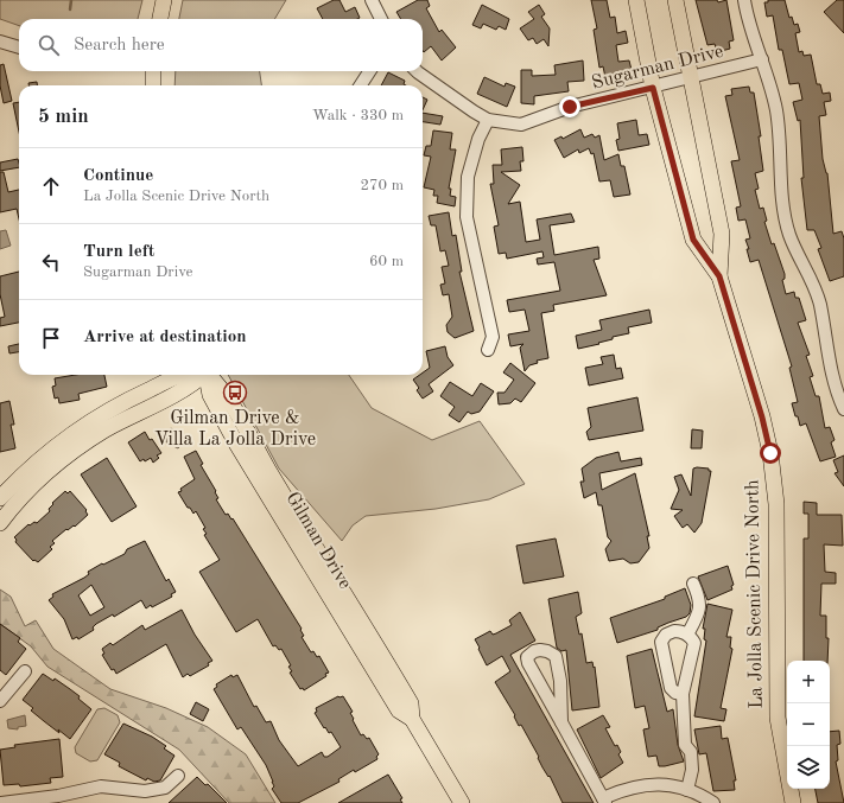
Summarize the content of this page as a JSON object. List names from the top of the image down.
{
  "streets": {
    "main road": ["Gilman Drive", "La Jolla Scenic Drive North"],
    "street": ["Sugarman Drive"]
  },
  "crossings": [
    ["Sugarman Drive", "La Jolla Scenic Drive North"]
  ],
  "places": {
    "bus stop": ["Gilman Drive & Villa La Jolla Drive"]
  },
  "page": {
    "search": "Search here",
    "heading": ["5 min", "Walk · 330 m"],
    "list": [
      ["Continue", "La Jolla Scenic Drive North", "270 m"],
      ["Turn left", "Sugarman Drive", "60 m"],
      "Arrive at destination"
    ],
    "map_buttons": ["+", "−"]
  }
}
